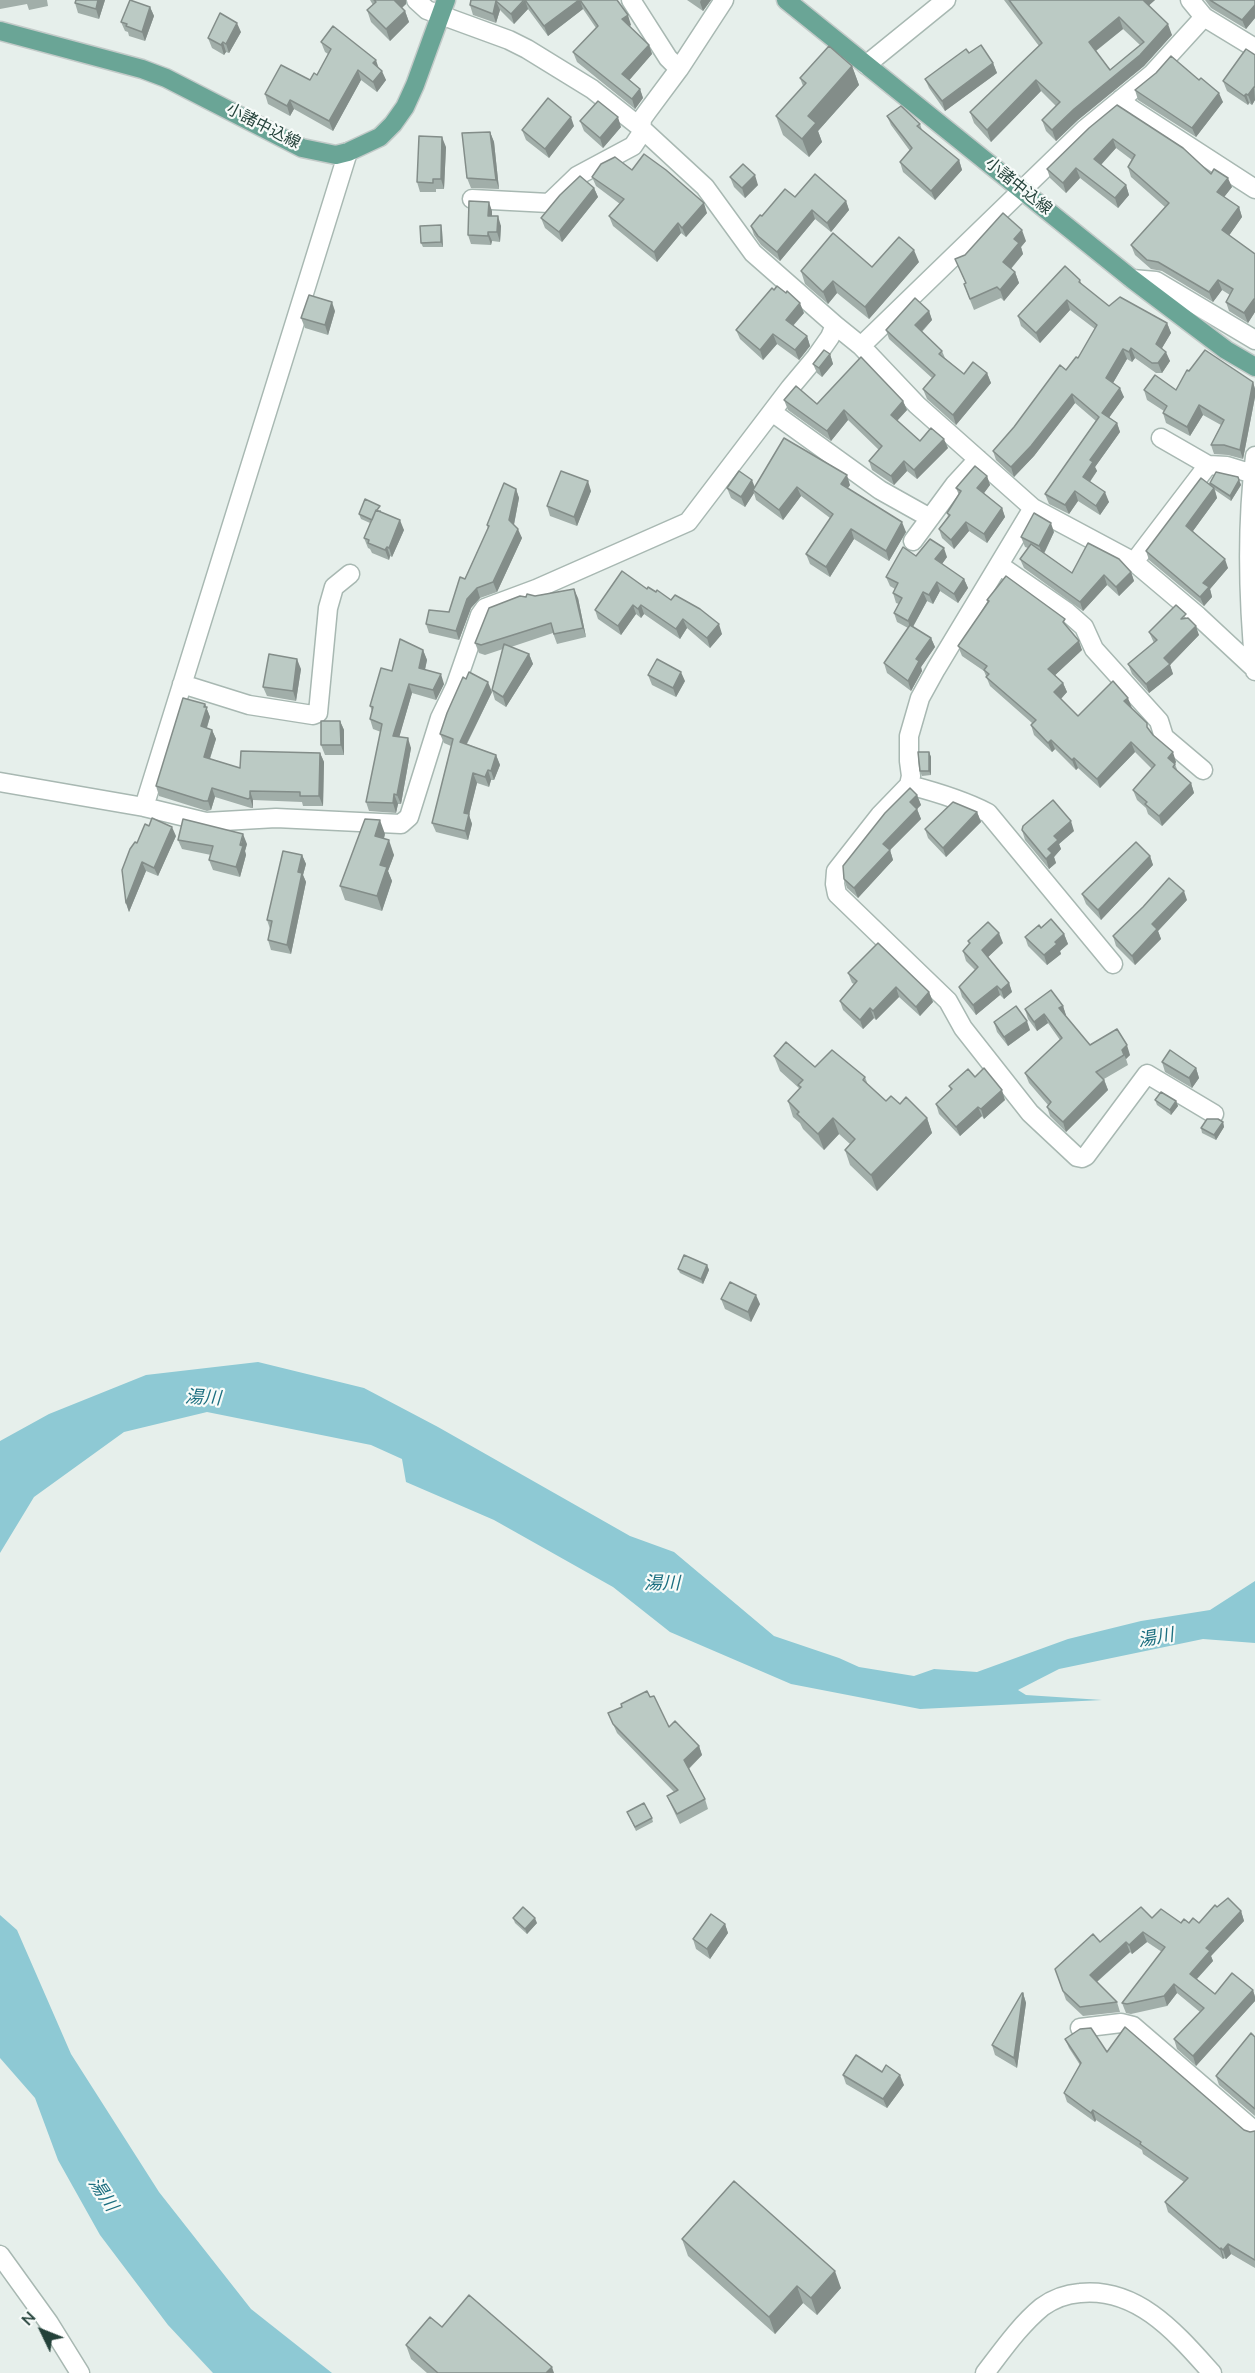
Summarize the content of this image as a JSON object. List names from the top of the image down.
{
  "streets": {
    "main road": ["小諸中込線"]
  },
  "water": ["湯川"],
  "north": "top left"
}
